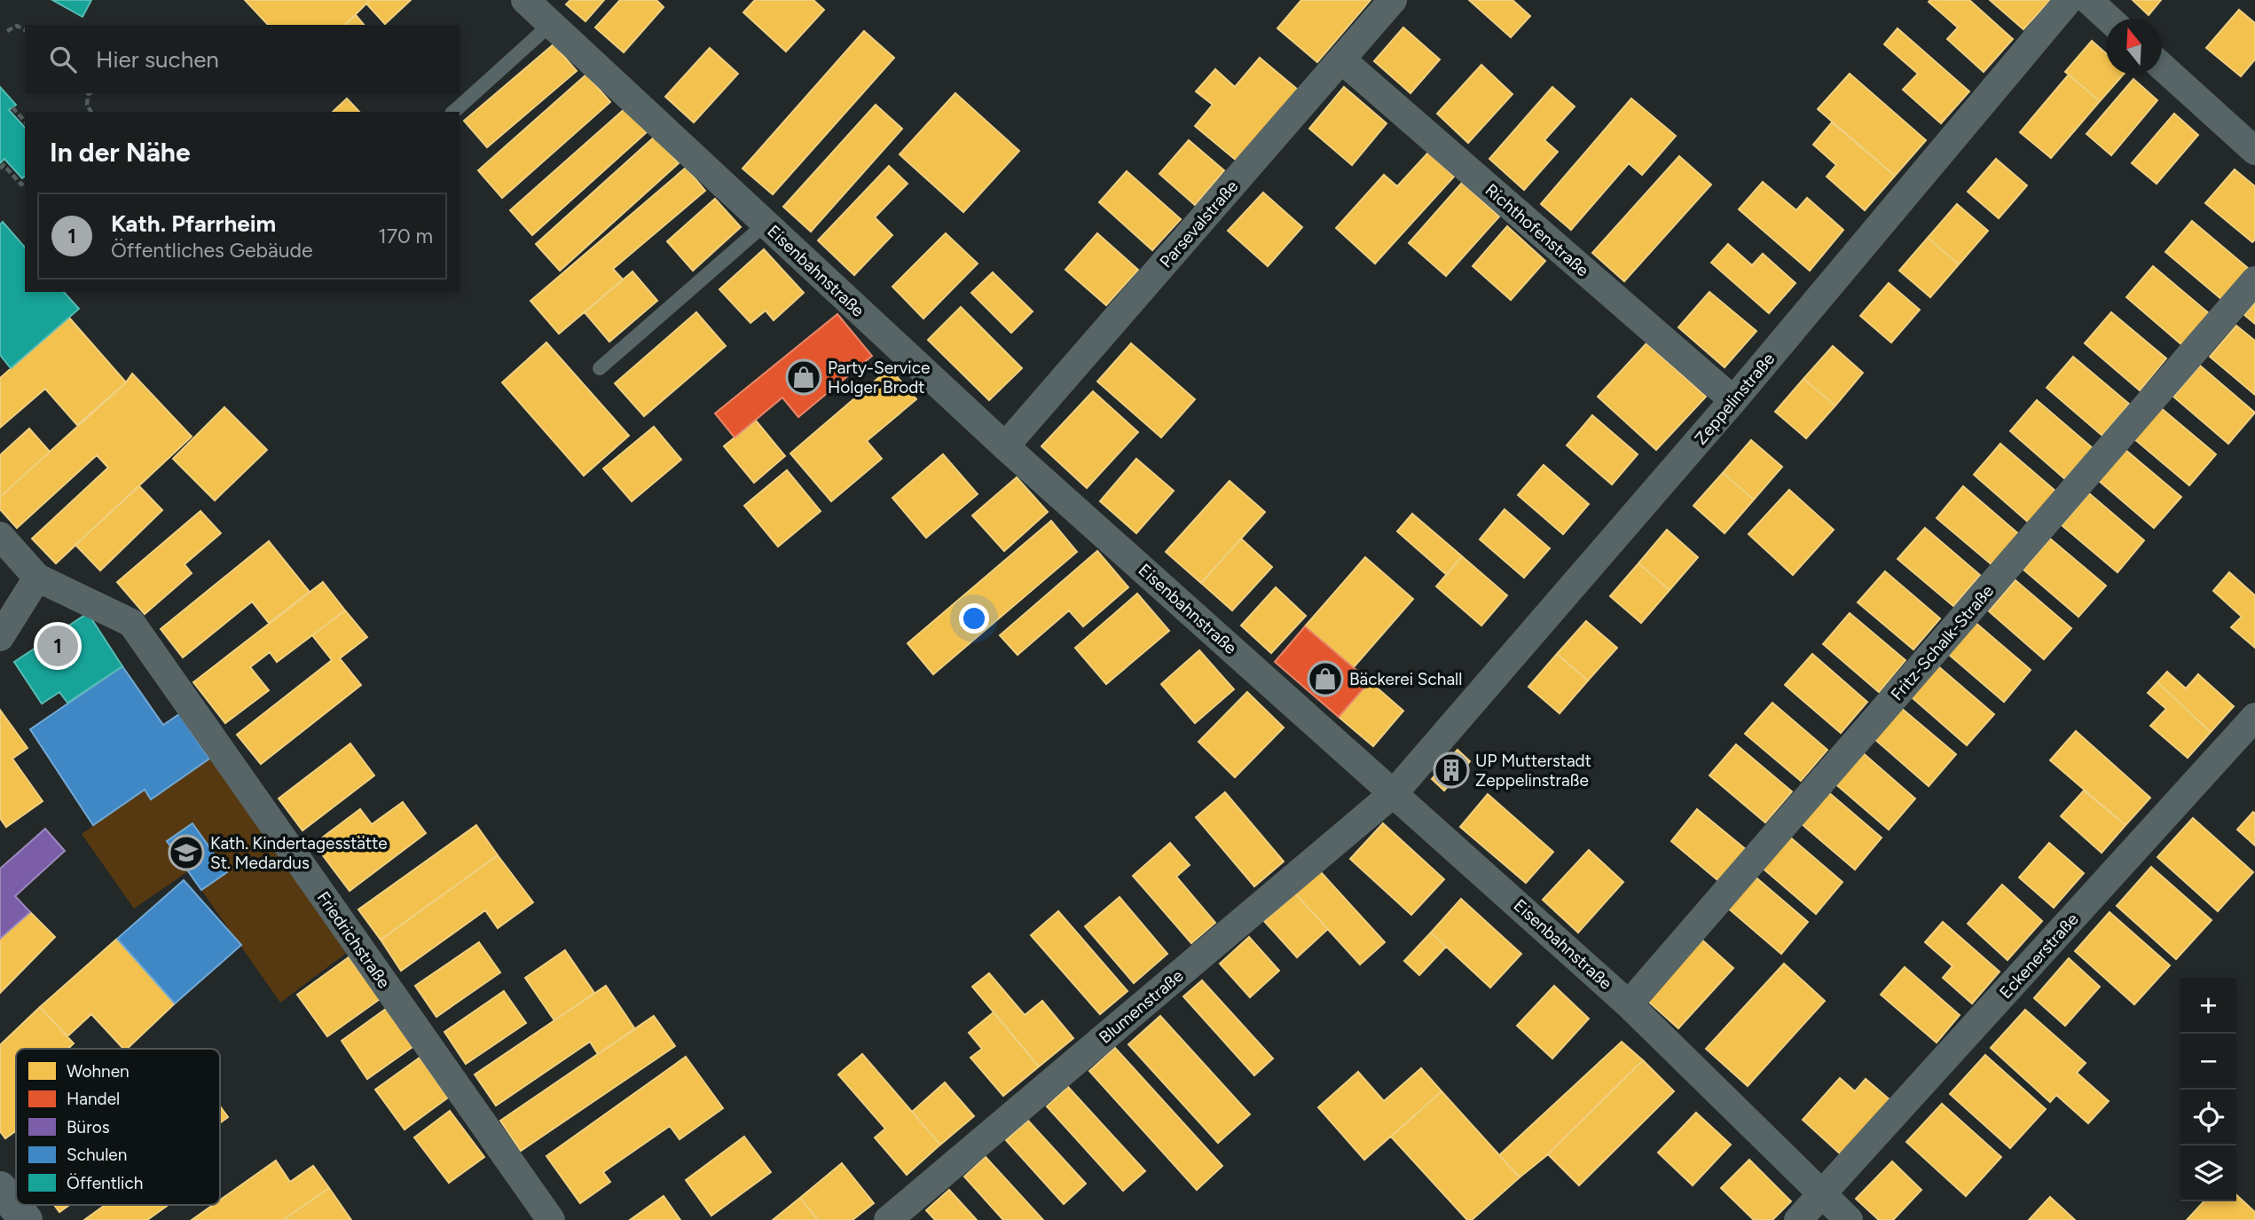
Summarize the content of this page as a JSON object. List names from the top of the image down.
{
  "streets": {
    "street": [
      "Parsevalstraße",
      "Richthofenstraße",
      "Eisenbahnstraße",
      "Zeppelinstraße",
      "Fritz-Schalk-Straße",
      "Friedrichstraße",
      "Eckenerstraße",
      "Blumenstraße"
    ]
  },
  "crossings": [
    ["Parsevalstraße", "Richthofenstraße"],
    ["Parsevalstraße", "Eisenbahnstraße"],
    ["Richthofenstraße", "Zeppelinstraße"],
    ["Eisenbahnstraße", "Zeppelinstraße"],
    ["Eisenbahnstraße", "Fritz-Schalk-Straße"],
    ["Eisenbahnstraße", "Eckenerstraße"],
    ["Eisenbahnstraße", "Blumenstraße"],
    ["Zeppelinstraße", "Blumenstraße"]
  ],
  "places": {
    "shop": ["Party-Service Holger Brodt", "Bäckerei Schall"],
    "building": ["UP Mutterstadt Zeppelinstraße"],
    "school or university": ["Kath. Kindertagesstätte St. Medardus"]
  },
  "legend": [
    "Wohnen",
    "Handel",
    "Büros",
    "Schulen",
    "Öffentlich"
  ],
  "north": "top",
  "page": {
    "search": "Hier suchen",
    "heading": "In der Nähe",
    "list": [
      {
        "mark": "1",
        "name": "Kath. Pfarrheim",
        "note": "Öffentliches Gebäude",
        "value": "170 m"
      }
    ],
    "pins": "1",
    "map_buttons": ["+", "−"]
  }
}
